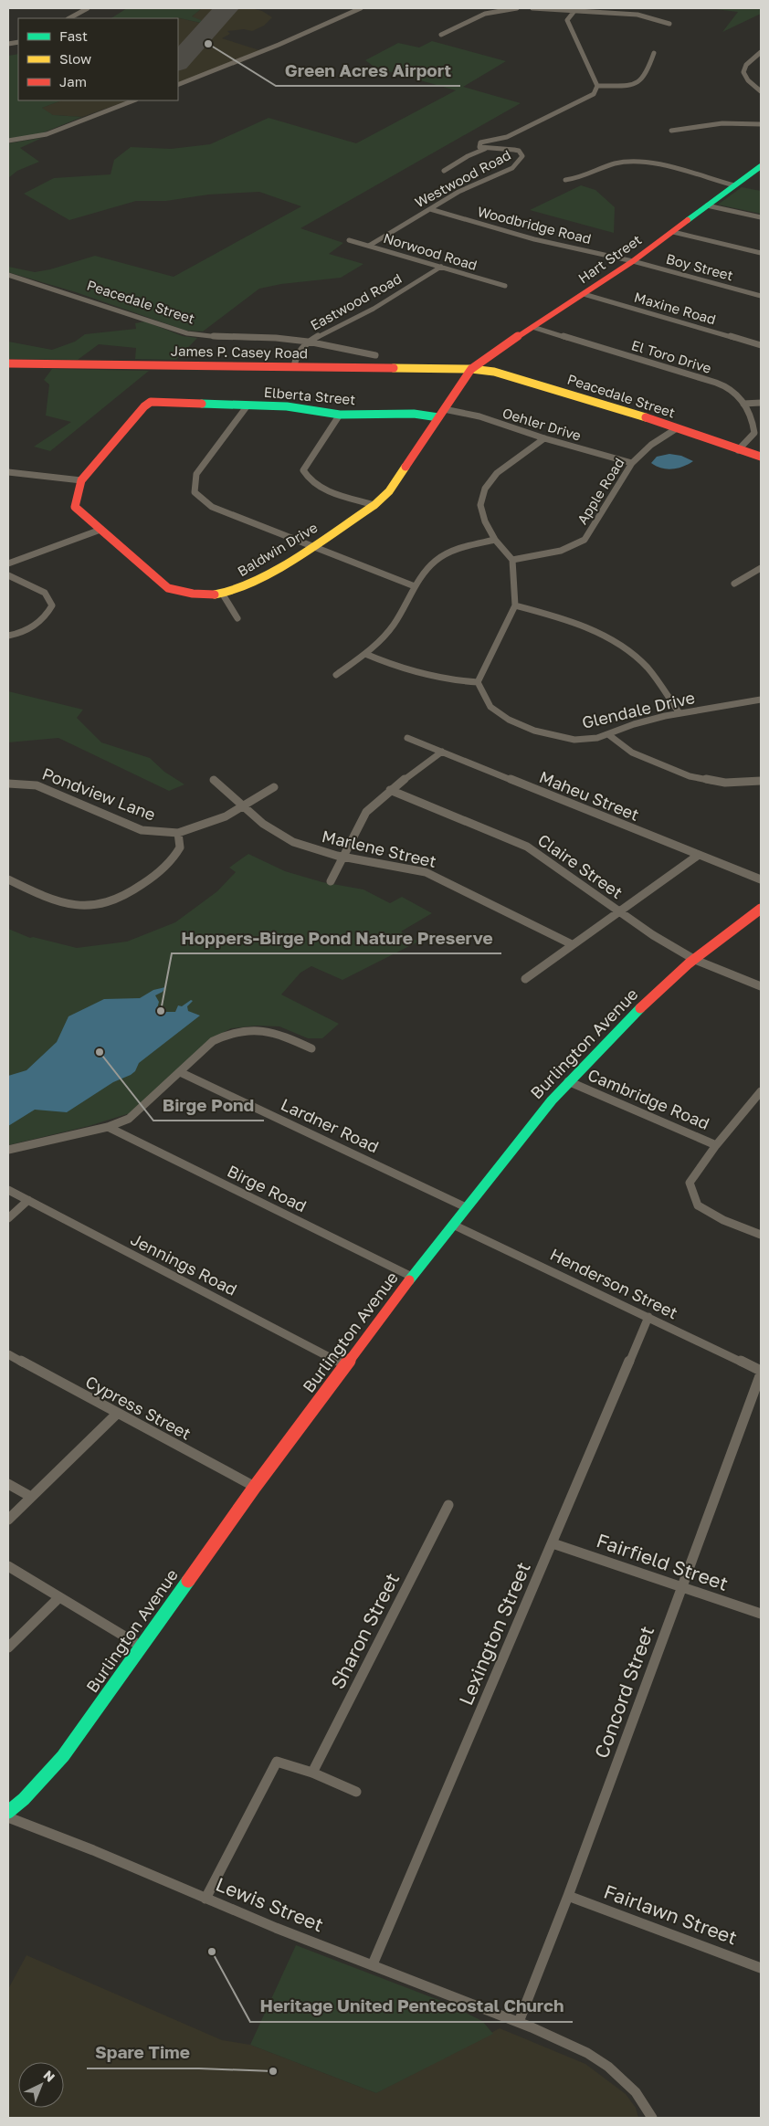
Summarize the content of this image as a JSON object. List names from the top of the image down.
{
  "streets": {
    "street": [
      "Westwood Road",
      "Woodbridge Road",
      "Norwood Road",
      "Hart Street",
      "Boy Street",
      "Peacedale Street",
      "Eastwood Road",
      "Maxine Road",
      "James P. Casey Road",
      "El Toro Drive",
      "Elberta Street",
      "Oehler Drive",
      "Apple Road",
      "Baldwin Drive",
      "Glendale Drive",
      "Pondview Lane",
      "Maheu Street",
      "Marlene Street",
      "Claire Street",
      "Burlington Avenue",
      "Cambridge Road",
      "Lardner Road",
      "Birge Road",
      "Jennings Road",
      "Henderson Street",
      "Cypress Street",
      "Fairfield Street",
      "Sharon Street",
      "Lexington Street",
      "Concord Street",
      "Lewis Street",
      "Fairlawn Street"
    ]
  },
  "crossings": [
    ["Westwood Road", "Woodbridge Road"],
    ["Westwood Road", "Norwood Road"],
    ["Woodbridge Road", "Hart Street"],
    ["Woodbridge Road", "Boy Street"],
    ["Norwood Road", "Eastwood Road"],
    ["Hart Street", "Boy Street"],
    ["Hart Street", "Peacedale Street"],
    ["Hart Street", "Maxine Road"],
    ["Hart Street", "James P. Casey Road"],
    ["Hart Street", "El Toro Drive"],
    ["Hart Street", "Baldwin Drive"],
    ["Peacedale Street", "Eastwood Road"],
    ["Peacedale Street", "James P. Casey Road"],
    ["Peacedale Street", "El Toro Drive"],
    ["Peacedale Street", "Apple Road"],
    ["Peacedale Street", "Baldwin Drive"],
    ["Eastwood Road", "James P. Casey Road"],
    ["James P. Casey Road", "Baldwin Drive"],
    ["Elberta Street", "Oehler Drive"],
    ["Elberta Street", "Baldwin Drive"],
    ["Oehler Drive", "Apple Road"],
    ["Oehler Drive", "Baldwin Drive"],
    ["Pondview Lane", "Marlene Street"],
    ["Claire Street", "Burlington Avenue"],
    ["Burlington Avenue", "Cambridge Road"],
    ["Burlington Avenue", "Lardner Road"],
    ["Burlington Avenue", "Birge Road"],
    ["Burlington Avenue", "Jennings Road"],
    ["Burlington Avenue", "Henderson Street"],
    ["Burlington Avenue", "Cypress Street"],
    ["Henderson Street", "Lexington Street"],
    ["Henderson Street", "Concord Street"],
    ["Fairfield Street", "Lexington Street"],
    ["Fairfield Street", "Concord Street"],
    ["Lexington Street", "Lewis Street"],
    ["Concord Street", "Lewis Street"],
    ["Concord Street", "Fairlawn Street"]
  ],
  "places": [
    "Green Acres Airport",
    "Hoppers-Birge Pond Nature Preserve",
    "Birge Pond",
    "Heritage United Pentecostal Church",
    "Spare Time"
  ],
  "legend": ["Fast", "Slow", "Jam"],
  "north": "top right"
}
